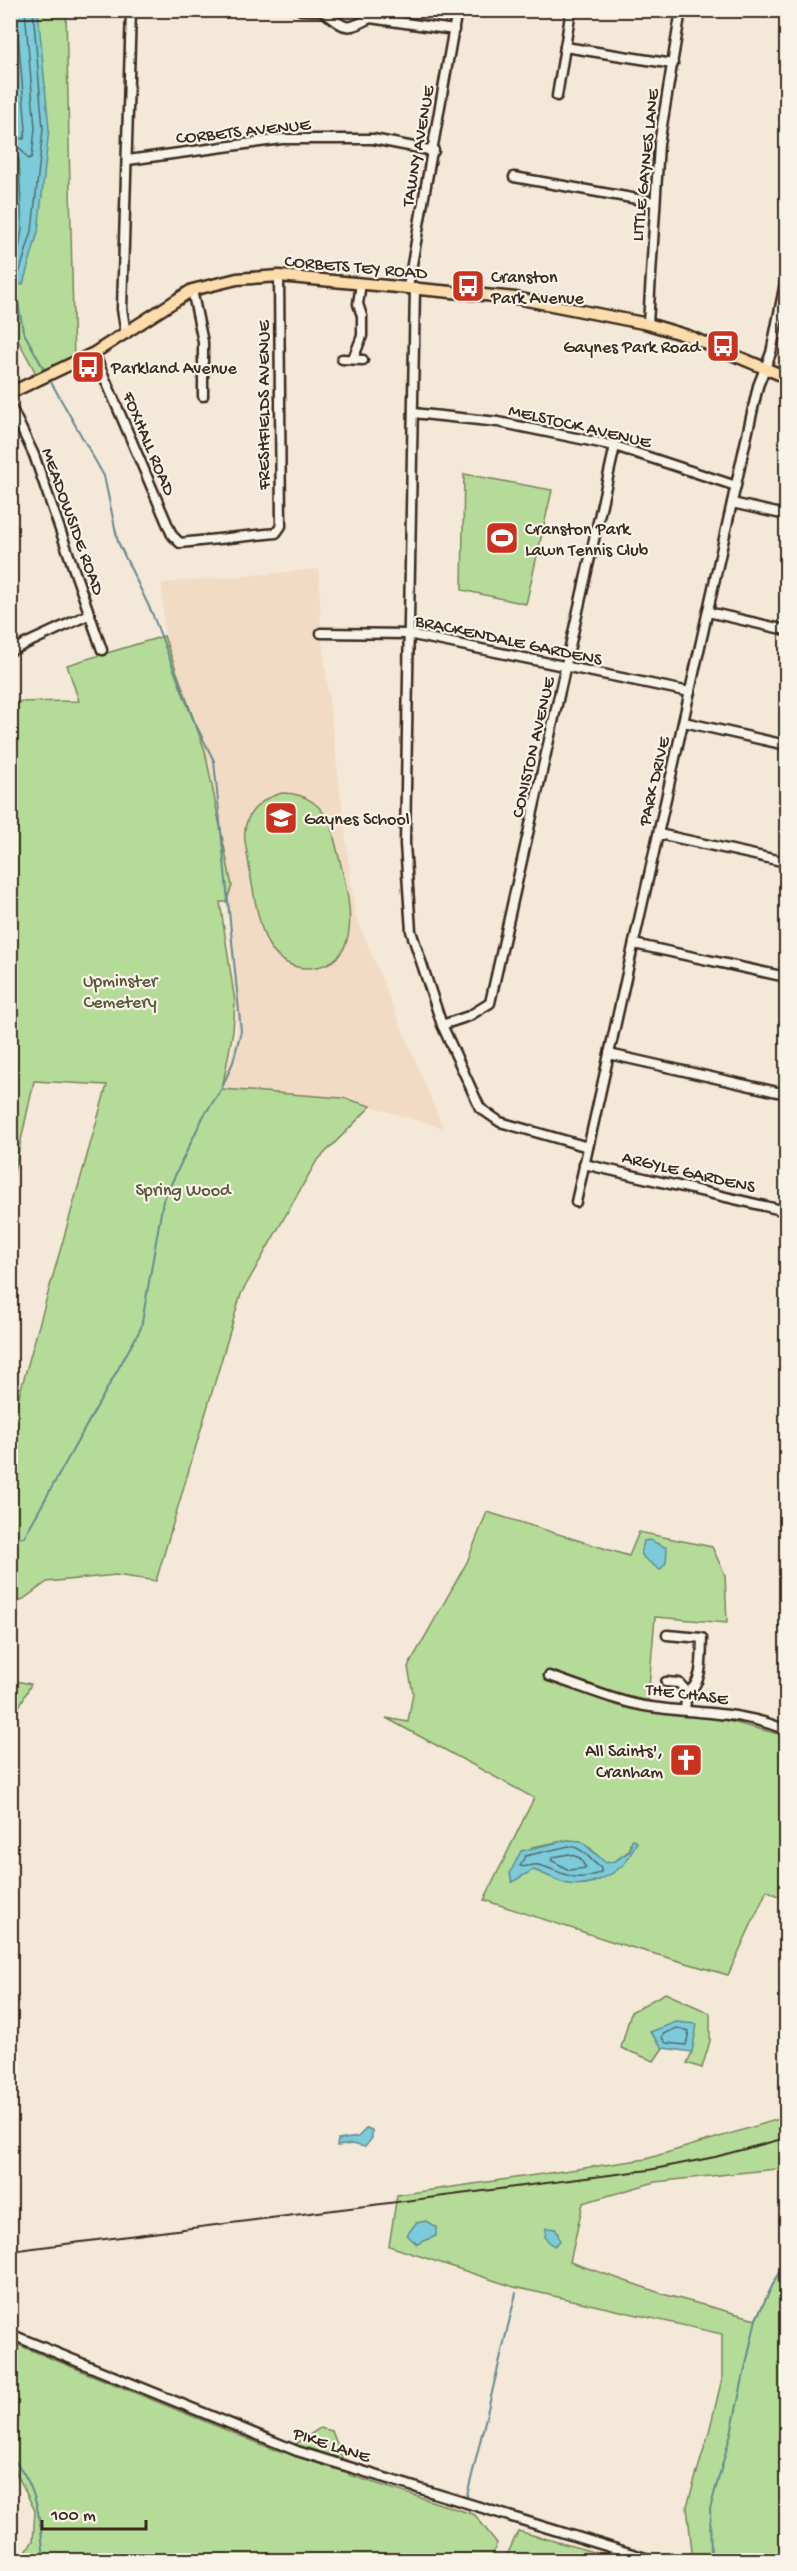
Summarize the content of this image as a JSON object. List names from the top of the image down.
{
  "streets": {
    "main road": ["CORBETS TEY ROAD"],
    "street": [
      "CORBETS AVENUE",
      "TAWNY AVENUE",
      "LITTLE GAYNES LANE",
      "FRESHFIELDS AVENUE",
      "MELSTOCK AVENUE",
      "FOXHALL ROAD",
      "MEADOWSIDE ROAD",
      "BRACKENDALE GARDENS",
      "CONISTON AVENUE",
      "PARK DRIVE",
      "ARGYLE GARDENS",
      "THE CHASE",
      "PIKE LANE"
    ]
  },
  "crossings": [
    ["CORBETS AVENUE", "TAWNY AVENUE"],
    ["TAWNY AVENUE", "CORBETS TEY ROAD"],
    ["LITTLE GAYNES LANE", "CORBETS TEY ROAD"],
    ["CORBETS TEY ROAD", "FRESHFIELDS AVENUE"],
    ["CORBETS TEY ROAD", "FOXHALL ROAD"],
    ["CORBETS TEY ROAD", "PARK DRIVE"],
    ["FRESHFIELDS AVENUE", "FOXHALL ROAD"],
    ["MELSTOCK AVENUE", "CONISTON AVENUE"],
    ["MELSTOCK AVENUE", "PARK DRIVE"],
    ["BRACKENDALE GARDENS", "CONISTON AVENUE"],
    ["BRACKENDALE GARDENS", "PARK DRIVE"],
    ["PARK DRIVE", "ARGYLE GARDENS"]
  ],
  "parks": ["Upminster Cemetery", "Spring Wood"],
  "places": {
    "bus stop": ["Cranston Park Avenue", "Gaynes Park Road", "Parkland Avenue"],
    "sports": ["Cranston Park Lawn Tennis Club"],
    "school or university": ["Gaynes School"],
    "church": ["All Saints', Cranham"]
  },
  "scale_bar": "100 m"
}
